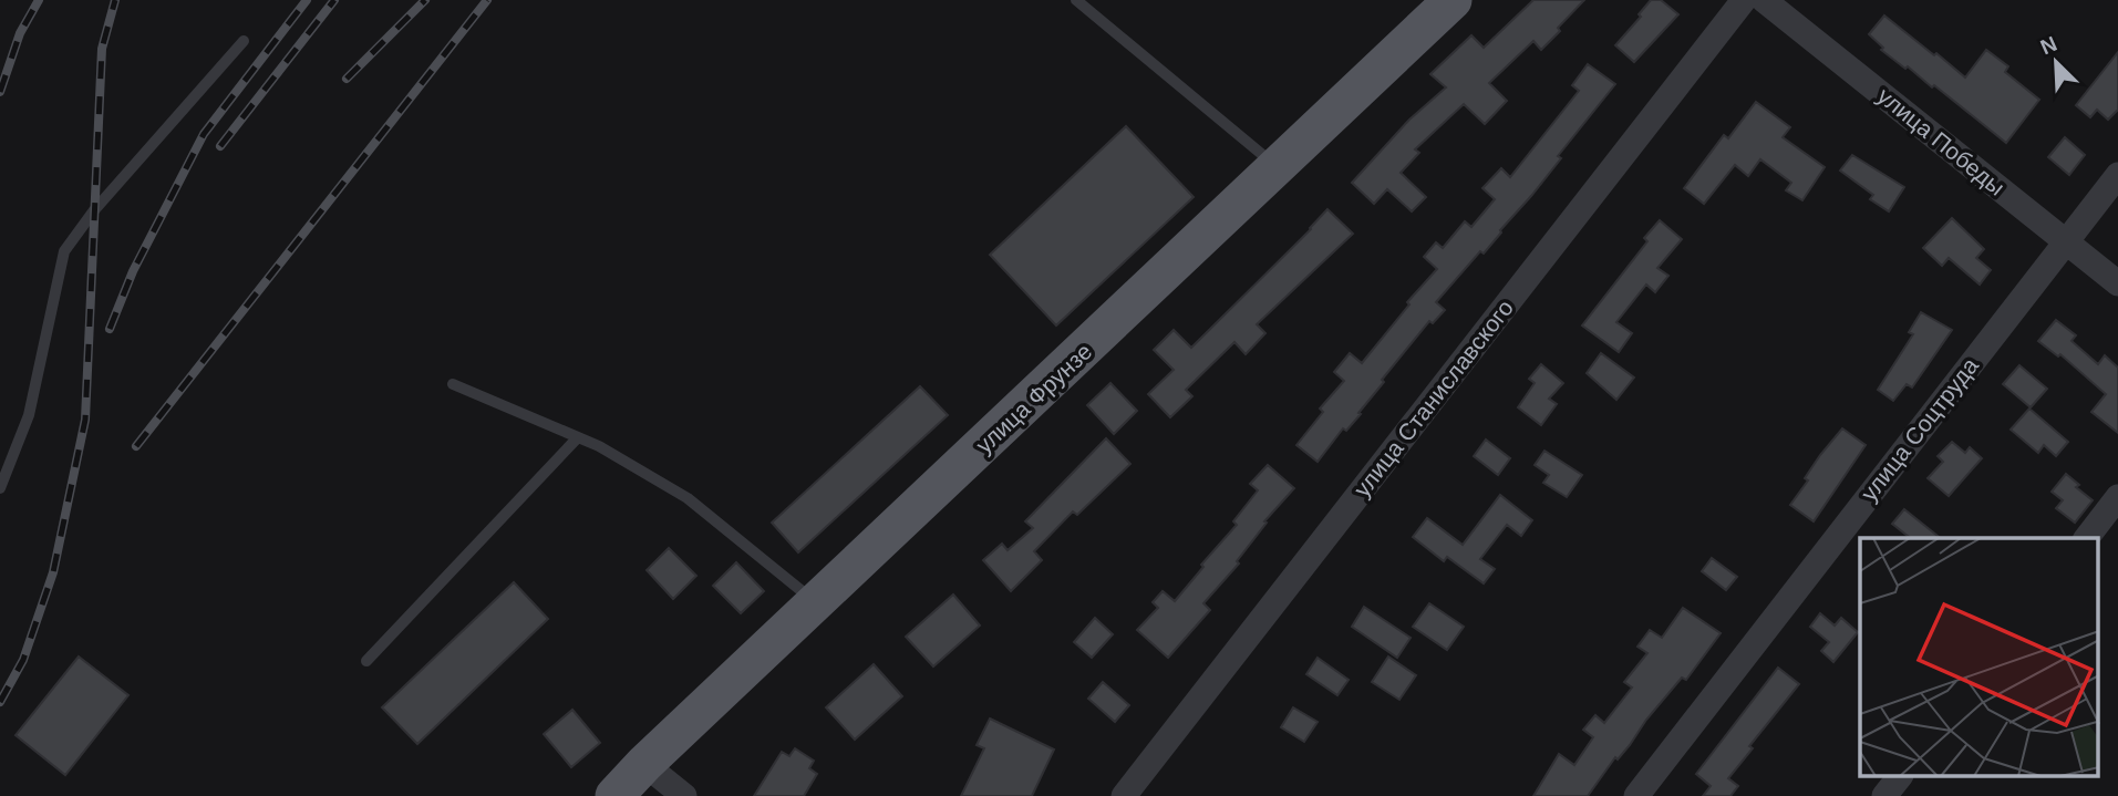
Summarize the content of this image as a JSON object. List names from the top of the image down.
{
  "streets": {
    "main road": ["улица Фрунзе"],
    "street": ["улица Победы", "улица Станиславского", "улица Соцтруда"]
  },
  "crossings": [
    ["улица Победы", "улица Соцтруда"]
  ],
  "north": "top left"
}
